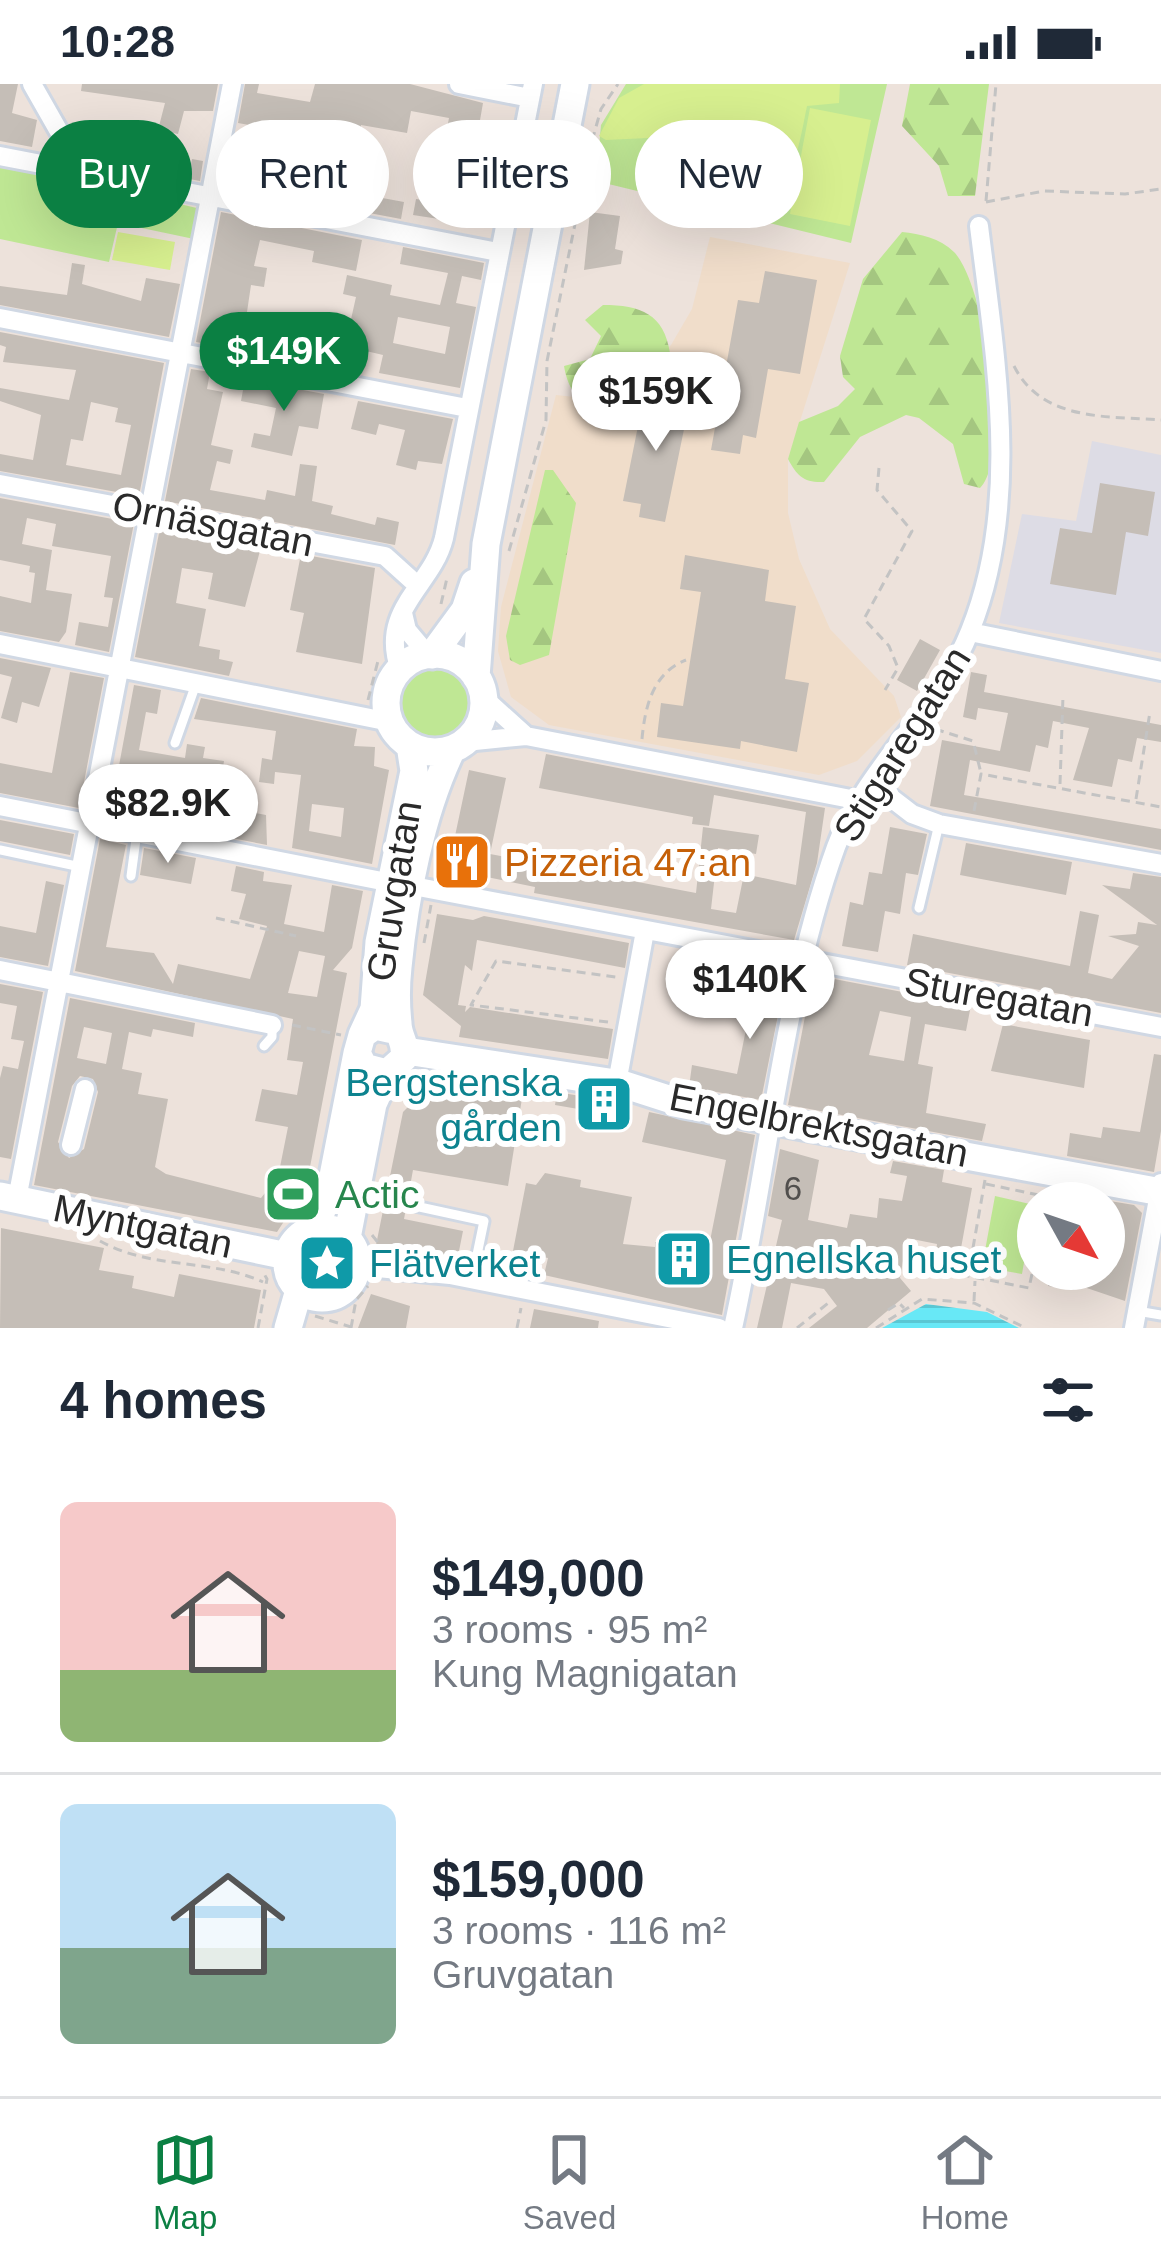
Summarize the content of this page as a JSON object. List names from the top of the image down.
{
  "streets": {
    "main road": ["Gruvgatan", "Engelbrektsgatan", "Myntgatan"],
    "street": ["Ornäsgatan", "Stigaregatan", "Sturegatan"]
  },
  "crossings": [
    ["Stigaregatan", "Sturegatan"],
    ["Stigaregatan", "Engelbrektsgatan"],
    ["Gruvgatan", "Sturegatan"],
    ["Gruvgatan", "Engelbrektsgatan"]
  ],
  "places": {
    "restaurant": ["Pizzeria 47:an"],
    "building": ["Bergstenska gården", "Egnellska huset"],
    "sports": ["Actic"],
    "place": ["Flätverket"]
  },
  "house_numbers": ["6"],
  "north": "bottom right",
  "page": {
    "status": "10:28",
    "chip": [
      "Buy",
      "Rent",
      "Filters",
      "New"
    ],
    "price": [
      "$149K",
      "$159K",
      "$82.9K",
      "$140K"
    ],
    "heading": "4 homes",
    "list": [
      {
        "name": "$149,000",
        "note": "3 rooms · 95 m² · Kung Magnigatan"
      },
      {
        "name": "$159,000",
        "note": "3 rooms · 116 m² · Gruvgatan"
      }
    ],
    "tabs": ["Map", "Saved", "Home"]
  }
}
